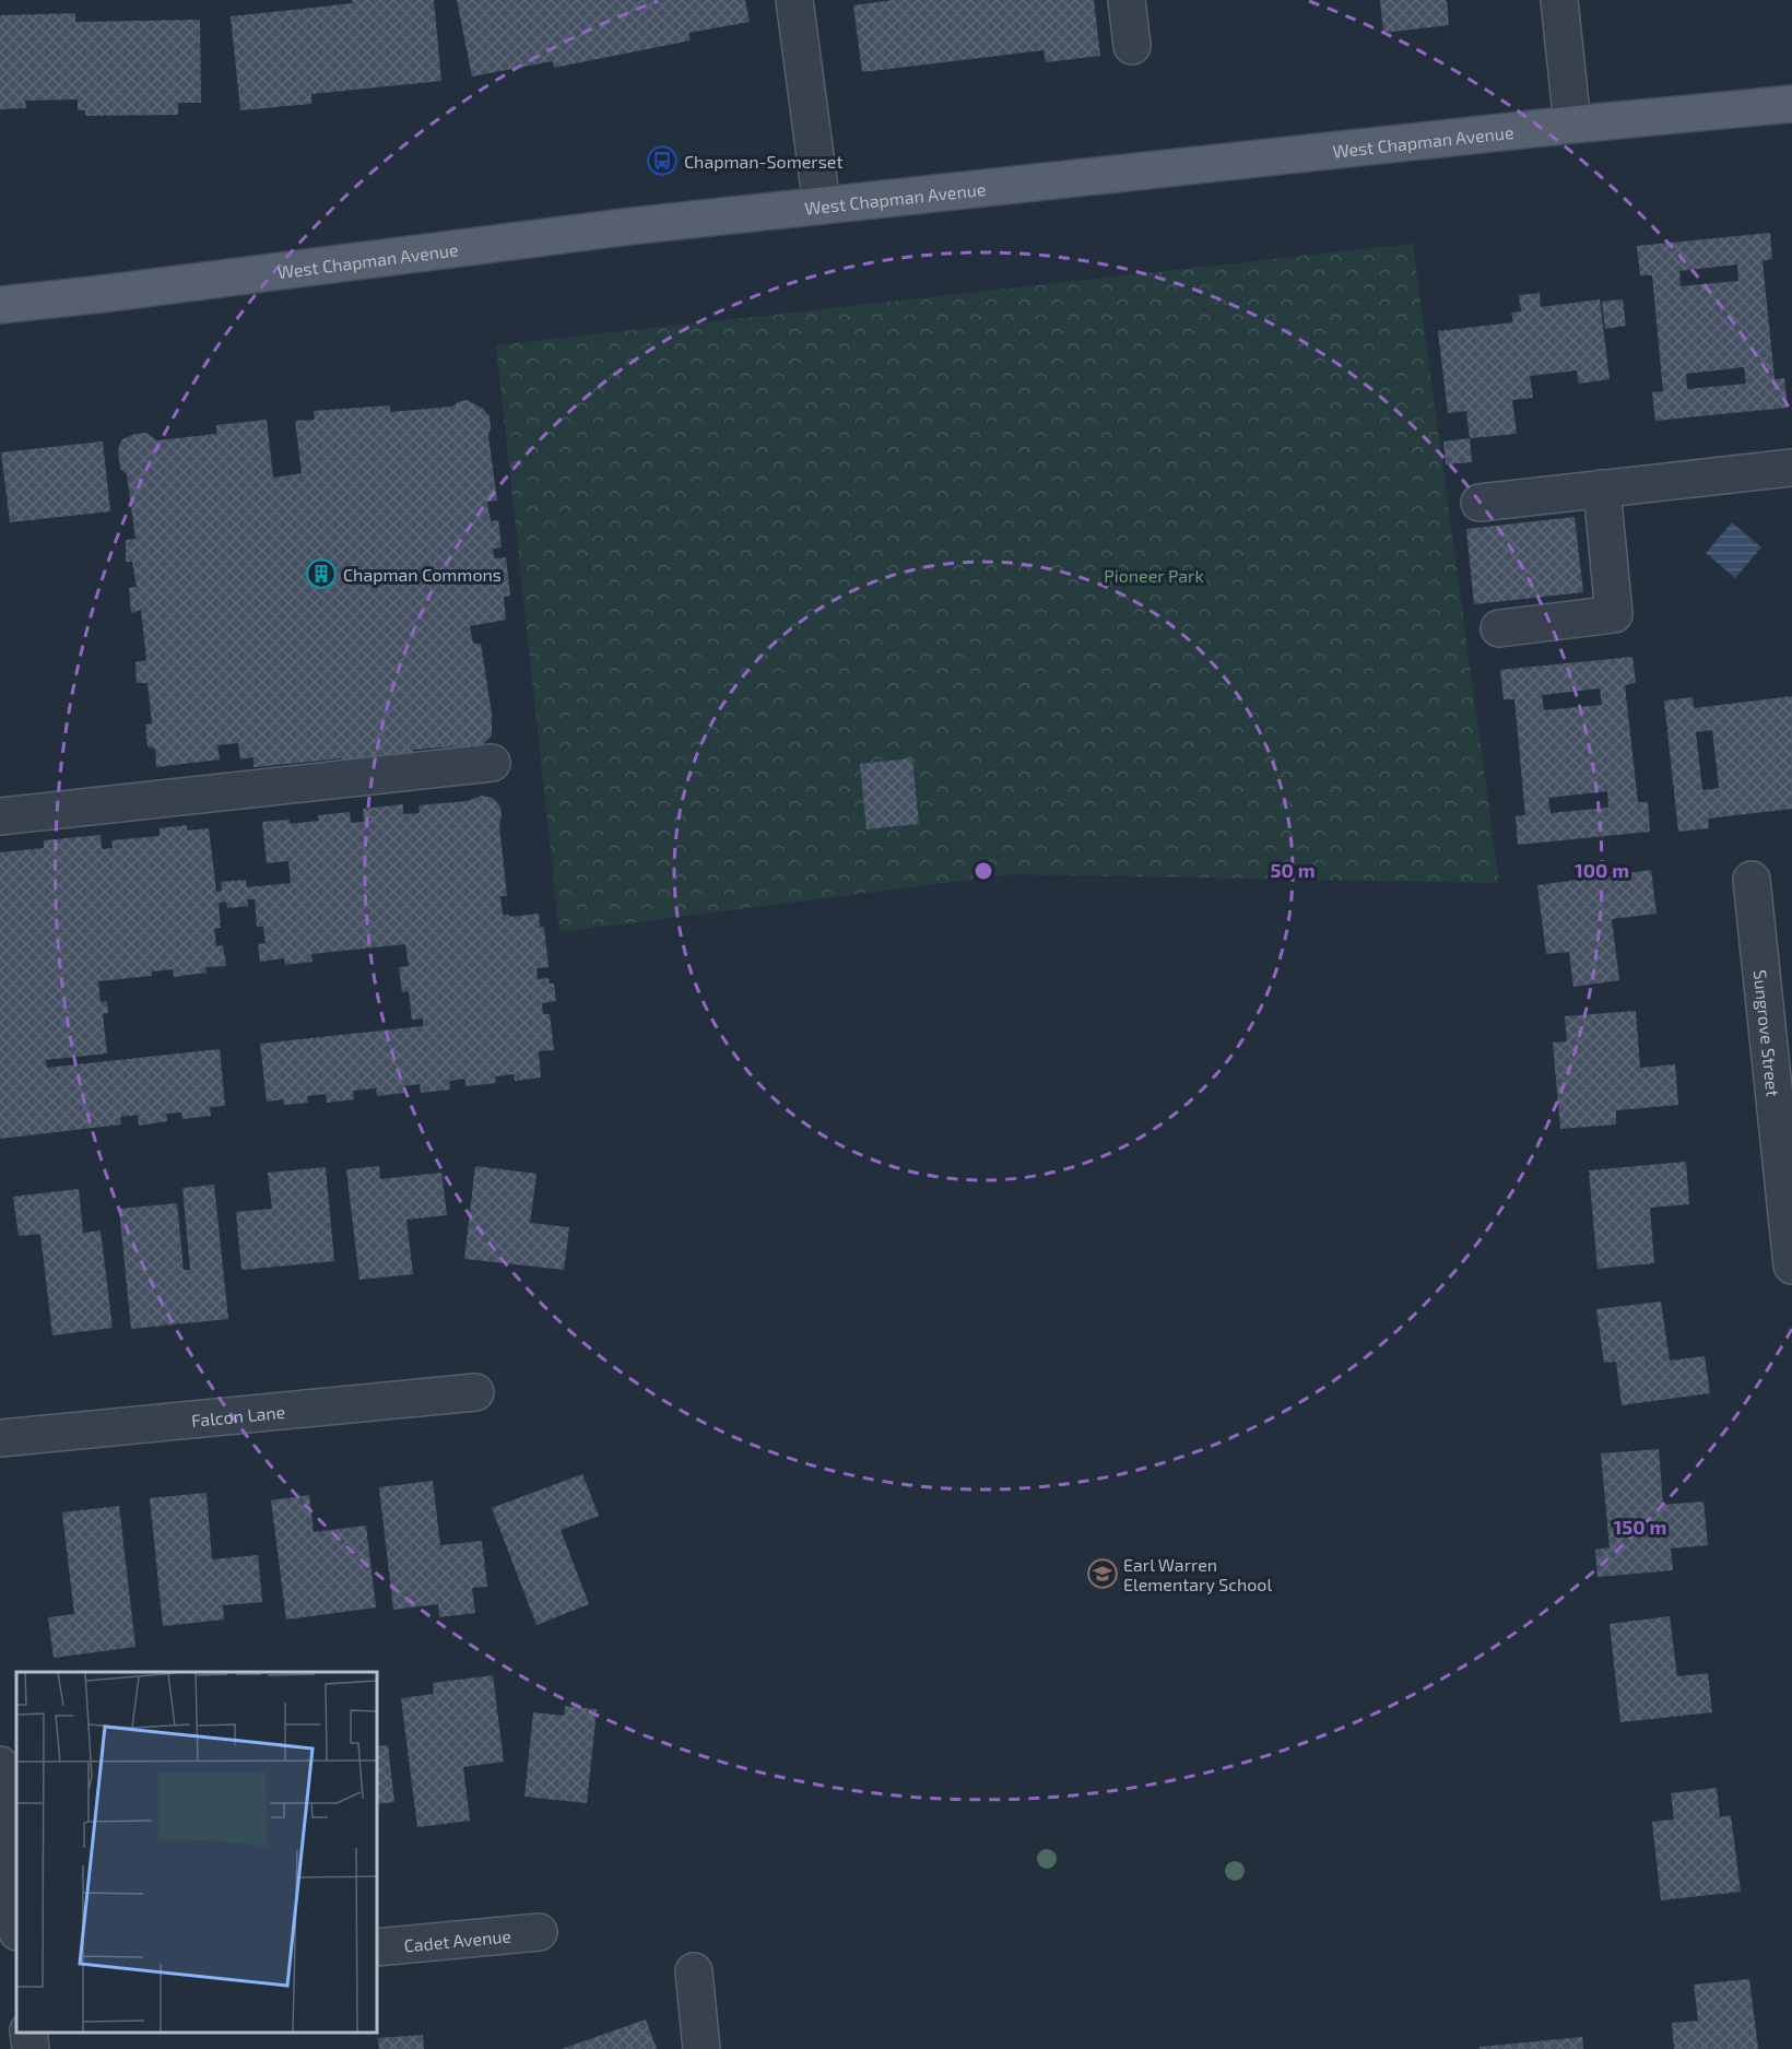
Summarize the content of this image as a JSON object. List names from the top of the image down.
{
  "streets": {
    "main road": ["West Chapman Avenue"],
    "street": ["Sungrove Street", "Falcon Lane", "Cadet Avenue"]
  },
  "parks": ["Pioneer Park"],
  "places": {
    "bus stop": ["Chapman-Somerset"],
    "building": ["Chapman Commons"],
    "school or university": ["Earl Warren Elementary School"]
  },
  "rings": ["50 m", "100 m", "150 m"]
}
